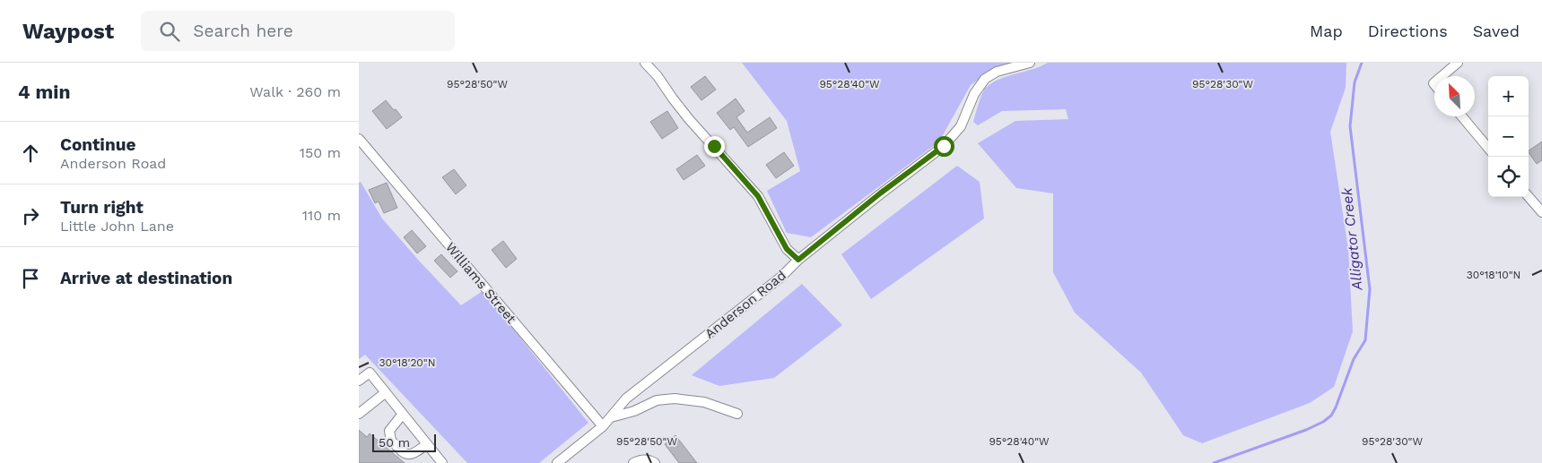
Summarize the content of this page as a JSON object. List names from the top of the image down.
{
  "streets": {
    "street": ["Williams Street", "Anderson Road"]
  },
  "crossings": [
    ["Williams Street", "Anderson Road"]
  ],
  "water": ["Alligator Creek"],
  "scale_bar": "50 m",
  "north": "top left",
  "page": {
    "header": "Waypost",
    "search": "Search here",
    "nav": ["Map", "Directions", "Saved"],
    "heading": ["4 min", "Walk · 260 m"],
    "map_buttons": ["+", "−"],
    "list": [
      ["Continue", "Anderson Road", "150 m"],
      ["Turn right", "Little John Lane", "110 m"],
      "Arrive at destination"
    ],
    "scale": "50 m"
  },
  "coordinates": [
    "95°28'50\"W",
    "95°28'40\"W",
    "95°28'30\"W",
    "30°18'10\"N",
    "30°18'20\"N"
  ]
}
